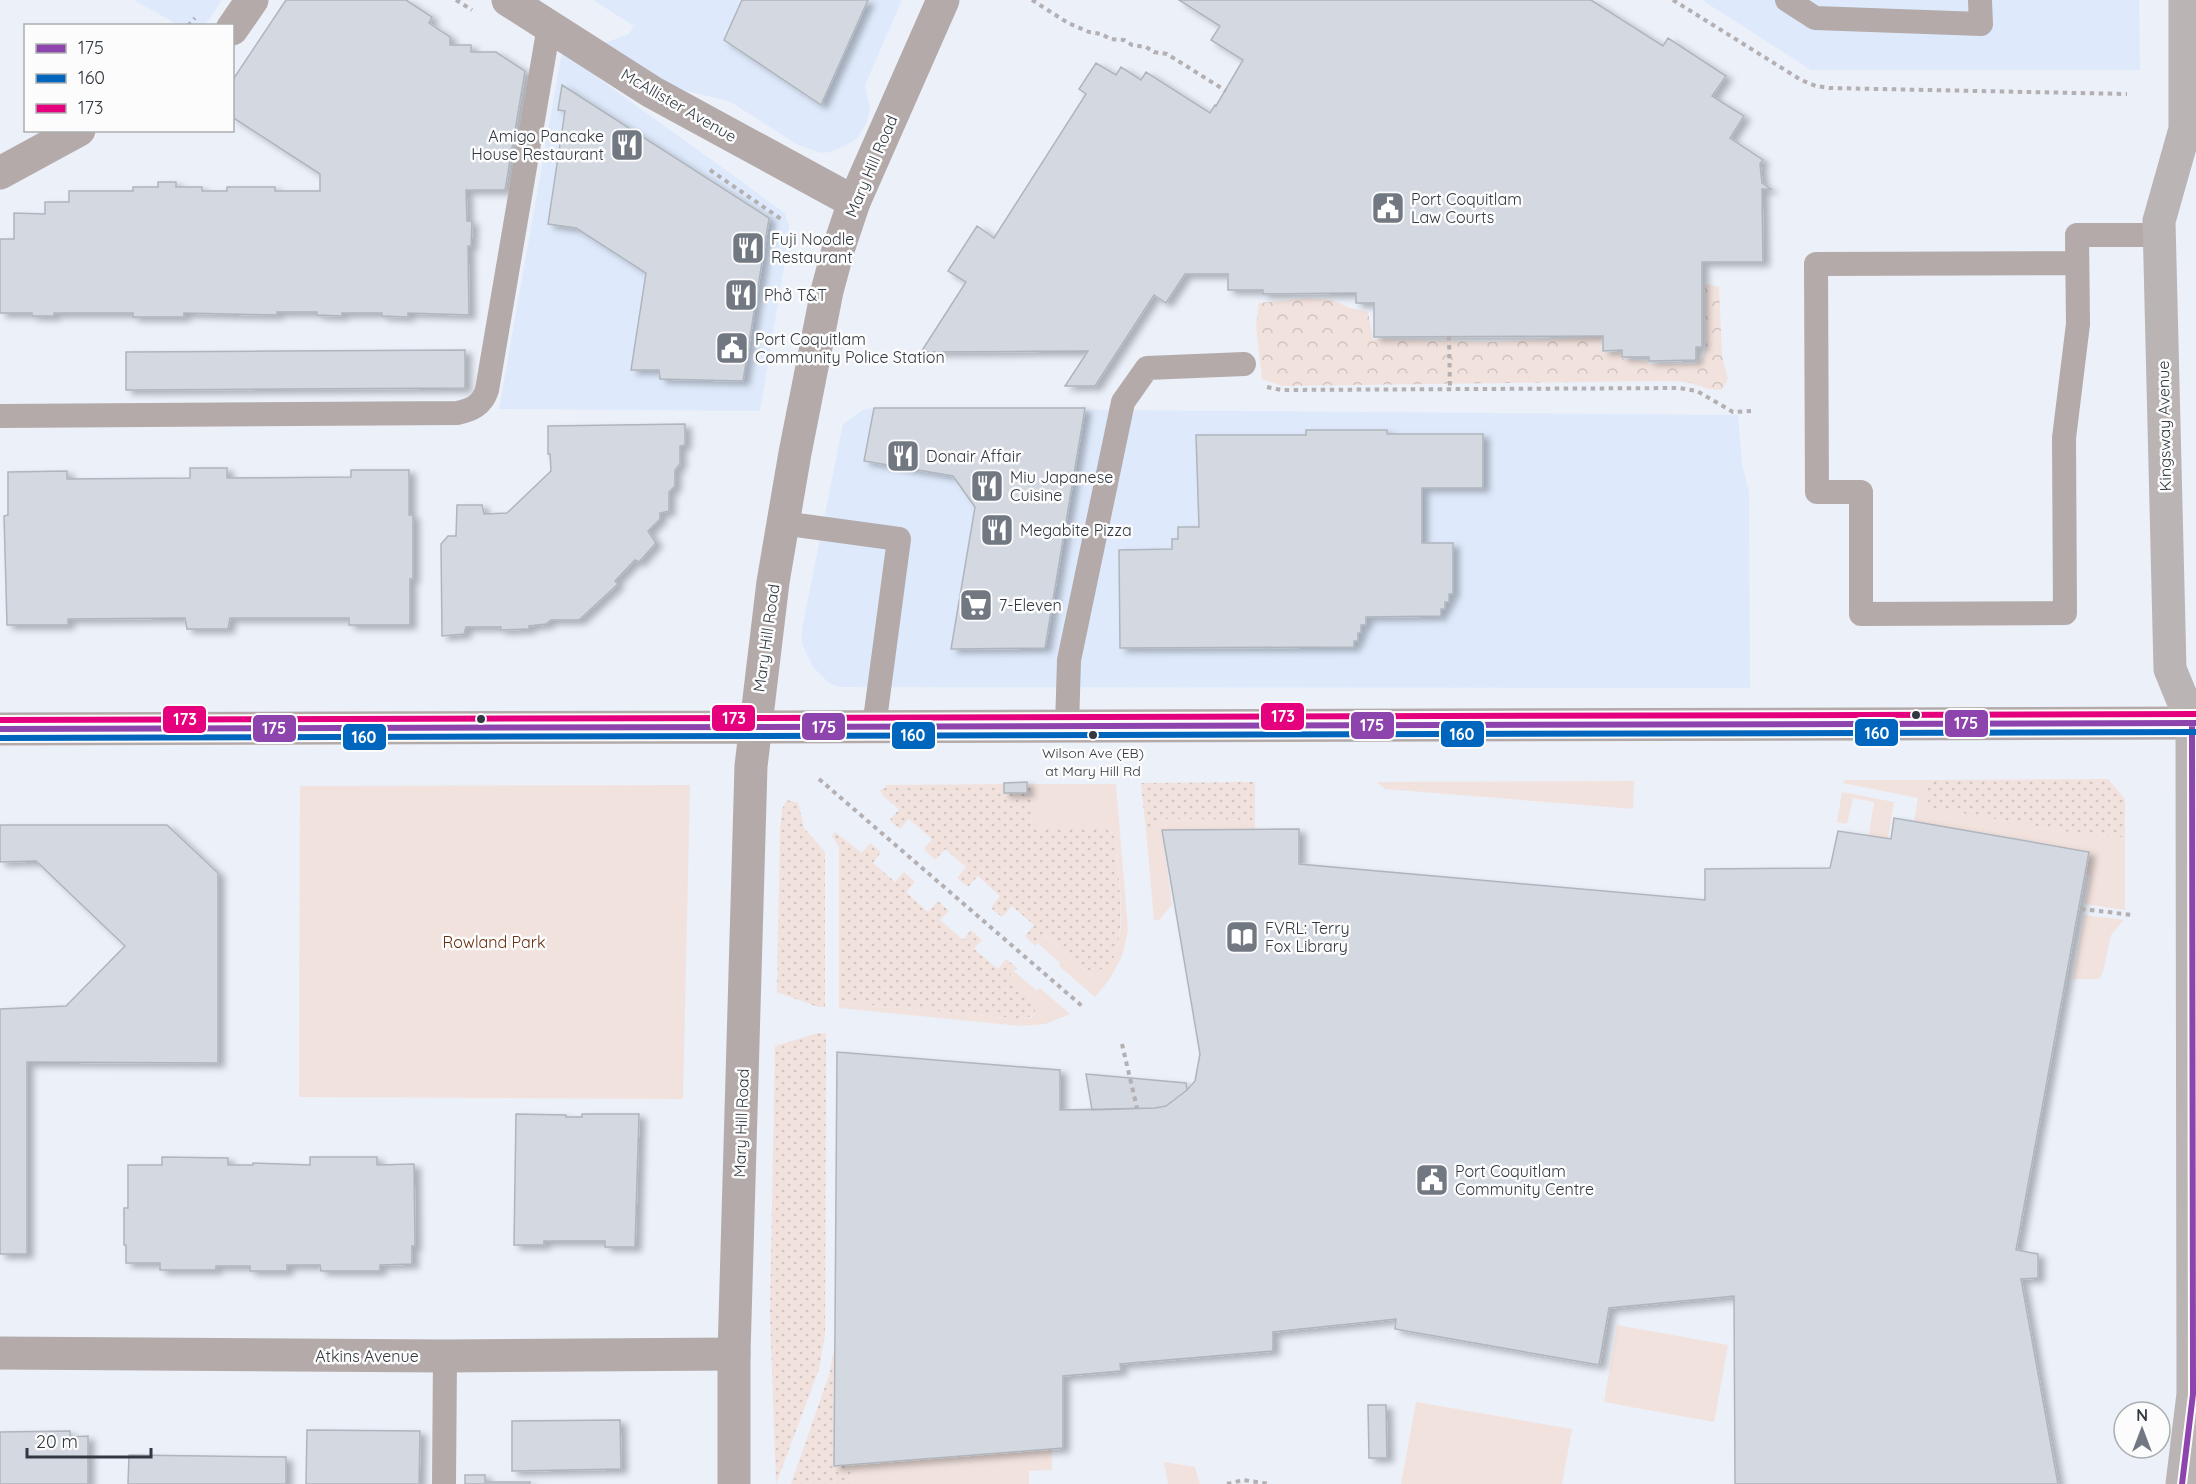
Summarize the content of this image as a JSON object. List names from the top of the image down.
{
  "streets": {
    "main road": ["Kingsway Avenue"],
    "street": ["McAllister Avenue", "Mary Hill Road", "Atkins Avenue"]
  },
  "crossings": [
    ["McAllister Avenue", "Mary Hill Road"],
    ["Mary Hill Road", "Atkins Avenue"]
  ],
  "parks": ["Rowland Park"],
  "places": {
    "restaurant": [
      "Amigo Pancake House Restaurant",
      "Fuji Noodle Restaurant",
      "Phở T&T",
      "Donair Affair",
      "Miu Japanese Cuisine",
      "Megabite Pizza"
    ],
    "public building": ["Port Coquitlam Law Courts", "Port Coquitlam Community Police Station", "Port Coquitlam Community Centre"],
    "supermarket": ["7-Eleven"],
    "other": ["Wilson Ave (EB) at Mary Hill Rd"],
    "library": ["FVRL: Terry Fox Library"]
  },
  "lines": ["transit line 173", "transit line 175", "transit line 160"],
  "legend": ["175", "160", "173"],
  "scale_bar": "20 m",
  "north": "top"
}
